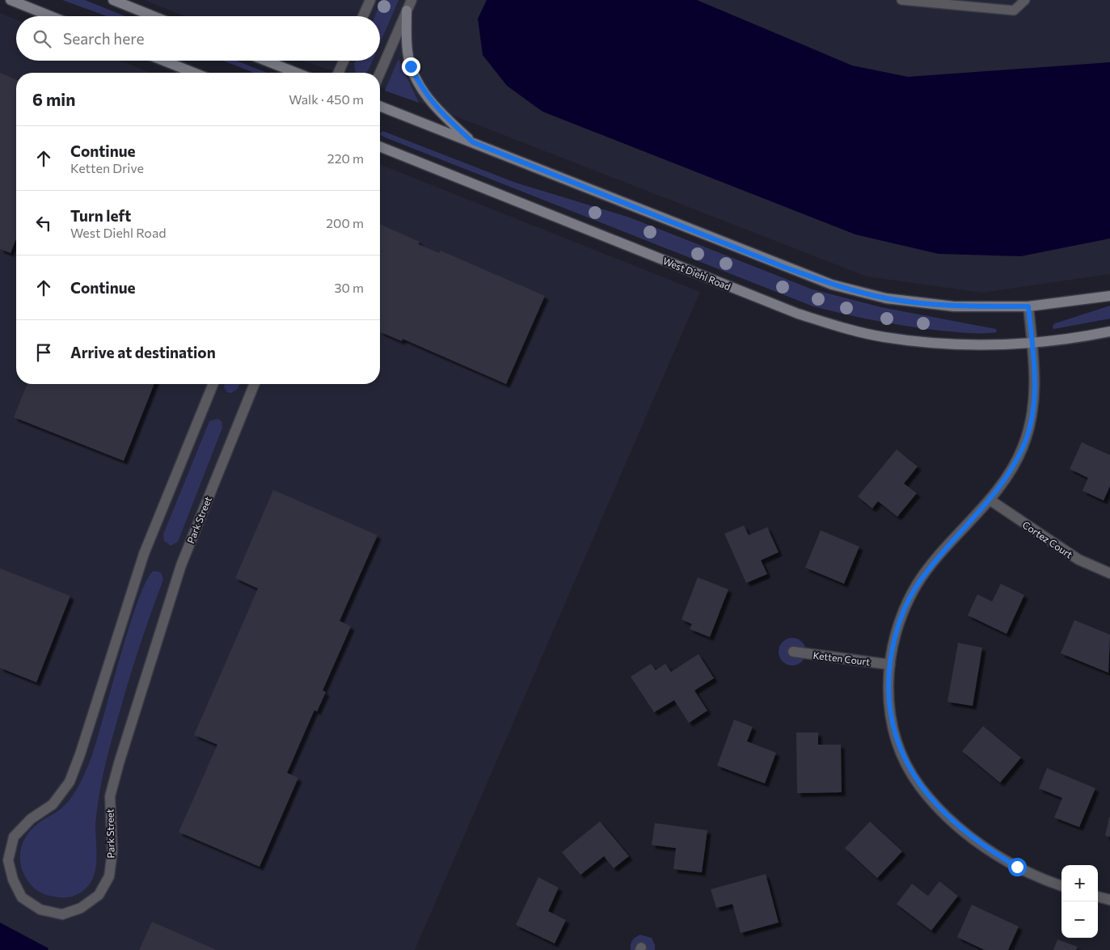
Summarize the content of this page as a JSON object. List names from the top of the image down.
{
  "streets": {
    "street": [
      "West Diehl Road",
      "Park Street",
      "Cortez Court",
      "Ketten Court"
    ]
  },
  "page": {
    "search": "Search here",
    "heading": ["6 min", "Walk · 450 m"],
    "list": [
      ["Continue", "Ketten Drive", "220 m"],
      ["Turn left", "West Diehl Road", "200 m"],
      ["Continue", "30 m"],
      "Arrive at destination"
    ],
    "map_buttons": ["+", "−"]
  }
}
